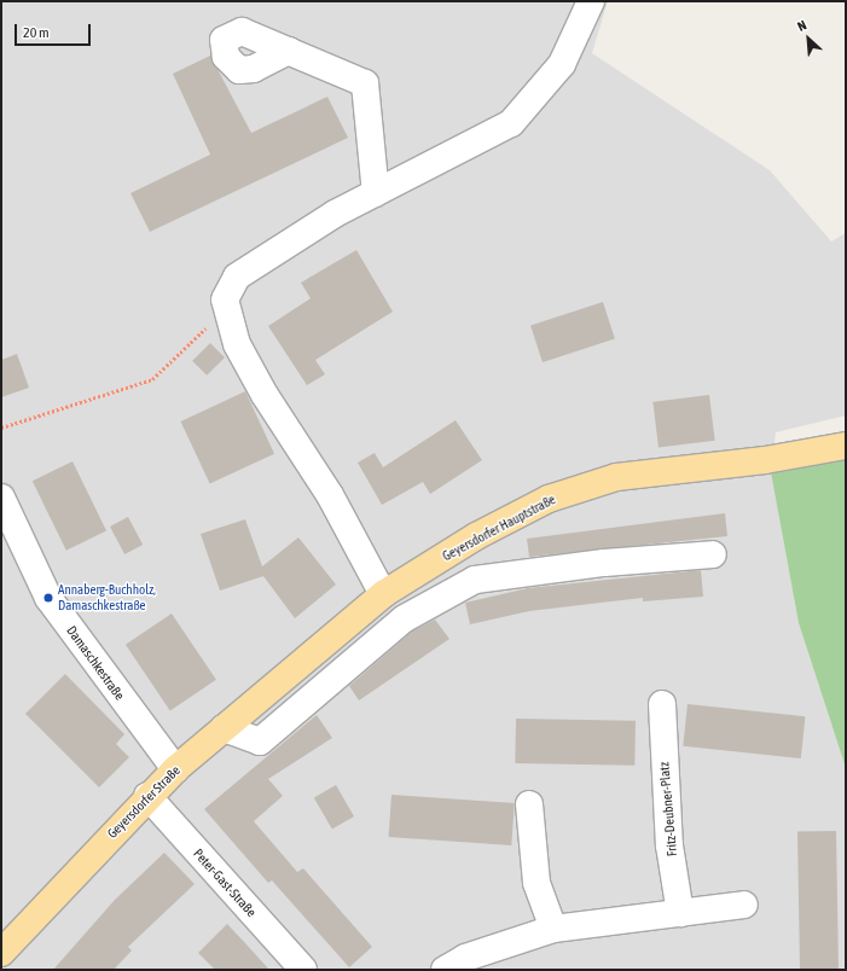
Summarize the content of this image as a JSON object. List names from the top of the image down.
{
  "streets": {
    "main road": ["Geyersdorfer Hauptstraße", "Geyersdorfer Straße"],
    "street": ["Damaschkestraße", "Fritz-Deubner-Platz", "Peter-Gast-Straße"]
  },
  "crossings": [
    ["Geyersdorfer Hauptstraße", "Geyersdorfer Straße"],
    ["Damaschkestraße", "Geyersdorfer Straße"],
    ["Geyersdorfer Straße", "Peter-Gast-Straße"]
  ],
  "places": ["Annaberg-Buchholz, Damaschkestraße"],
  "scale_bar": "20 m",
  "north": "top left"
}
